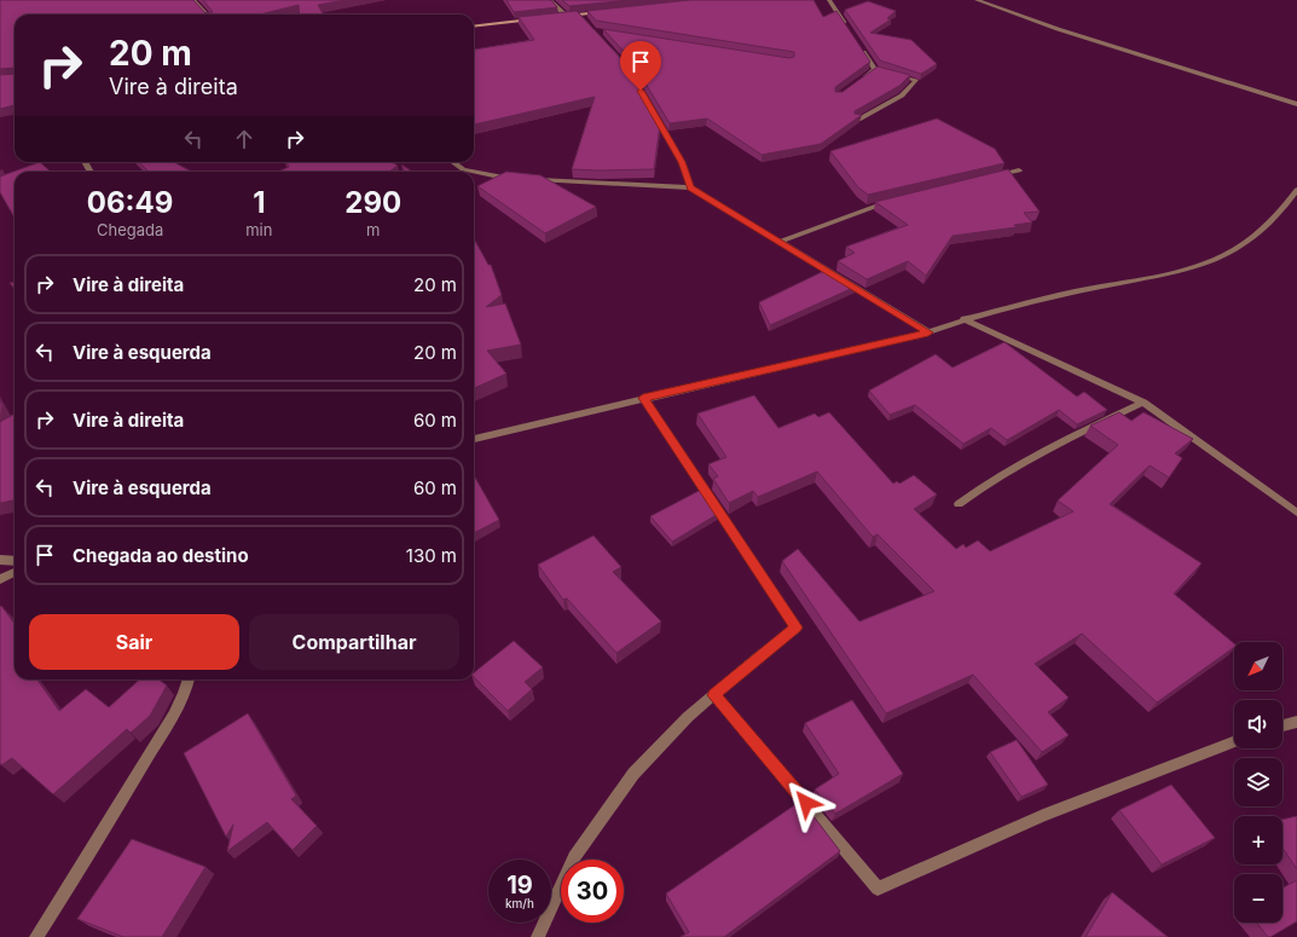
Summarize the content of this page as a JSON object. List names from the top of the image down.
{
  "north": "bottom left",
  "page": {
    "turn": ["20 m", "Vire à direita"],
    "eta": [
      "06:49",
      "Chegada",
      "1",
      "min",
      "290",
      "m"
    ],
    "list": [
      {
        "name": "Vire à direita",
        "value": "20 m"
      },
      {
        "name": "Vire à esquerda",
        "value": "20 m"
      },
      {
        "name": "Vire à direita",
        "value": "60 m"
      },
      {
        "name": "Vire à esquerda",
        "value": "60 m"
      },
      {
        "name": "Chegada ao destino",
        "value": "130 m"
      }
    ],
    "buttons": ["Sair", "Compartilhar"],
    "map_buttons": ["+", "−"],
    "speed": "19 km/h",
    "limit": "30"
  }
}
